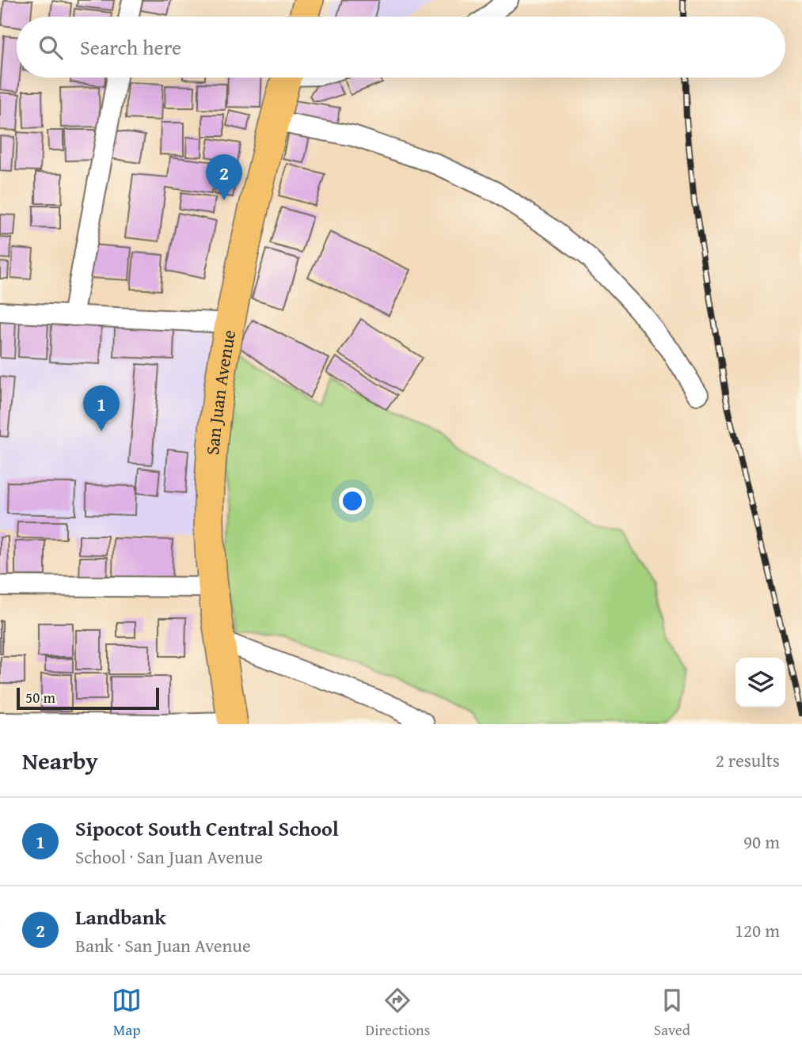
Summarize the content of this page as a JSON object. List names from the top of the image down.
{
  "streets": {
    "highway": ["San Juan Avenue"]
  },
  "scale_bar": "50 m",
  "page": {
    "search": "Search here",
    "pins": ["2", "1"],
    "scale": "50 m",
    "heading": ["Nearby", "2 results"],
    "list": [
      {
        "mark": "1",
        "name": "Sipocot South Central School",
        "note": "School · San Juan Avenue",
        "value": "90 m"
      },
      {
        "mark": "2",
        "name": "Landbank",
        "note": "Bank · San Juan Avenue",
        "value": "120 m"
      }
    ],
    "nav": ["Map", "Directions", "Saved"]
  }
}
